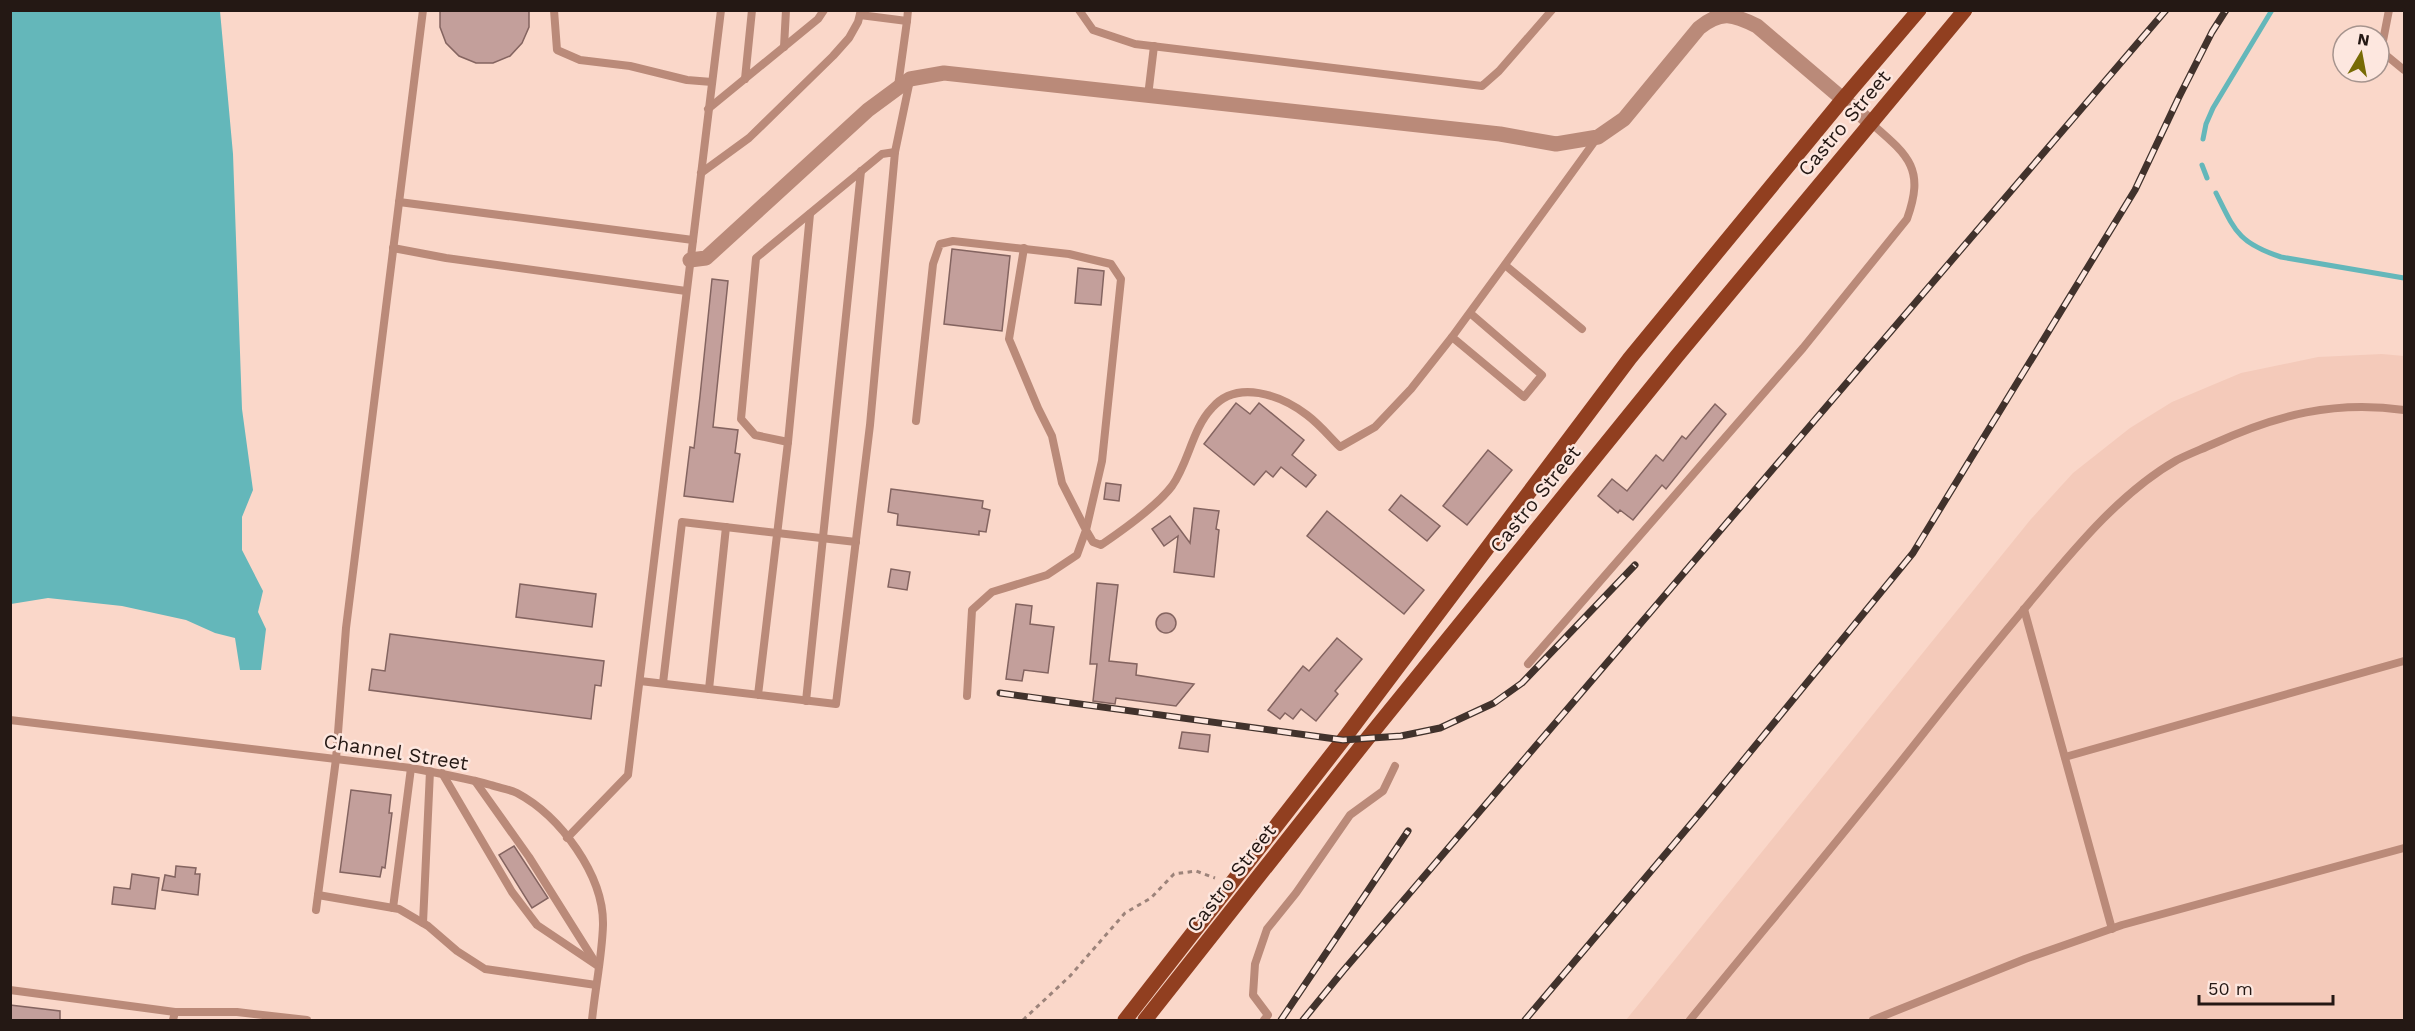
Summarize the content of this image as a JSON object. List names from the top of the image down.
{
  "streets": {
    "main road": ["Castro Street"],
    "lane": ["Channel Street"]
  },
  "scale_bar": "50 m",
  "north": "top"
}
